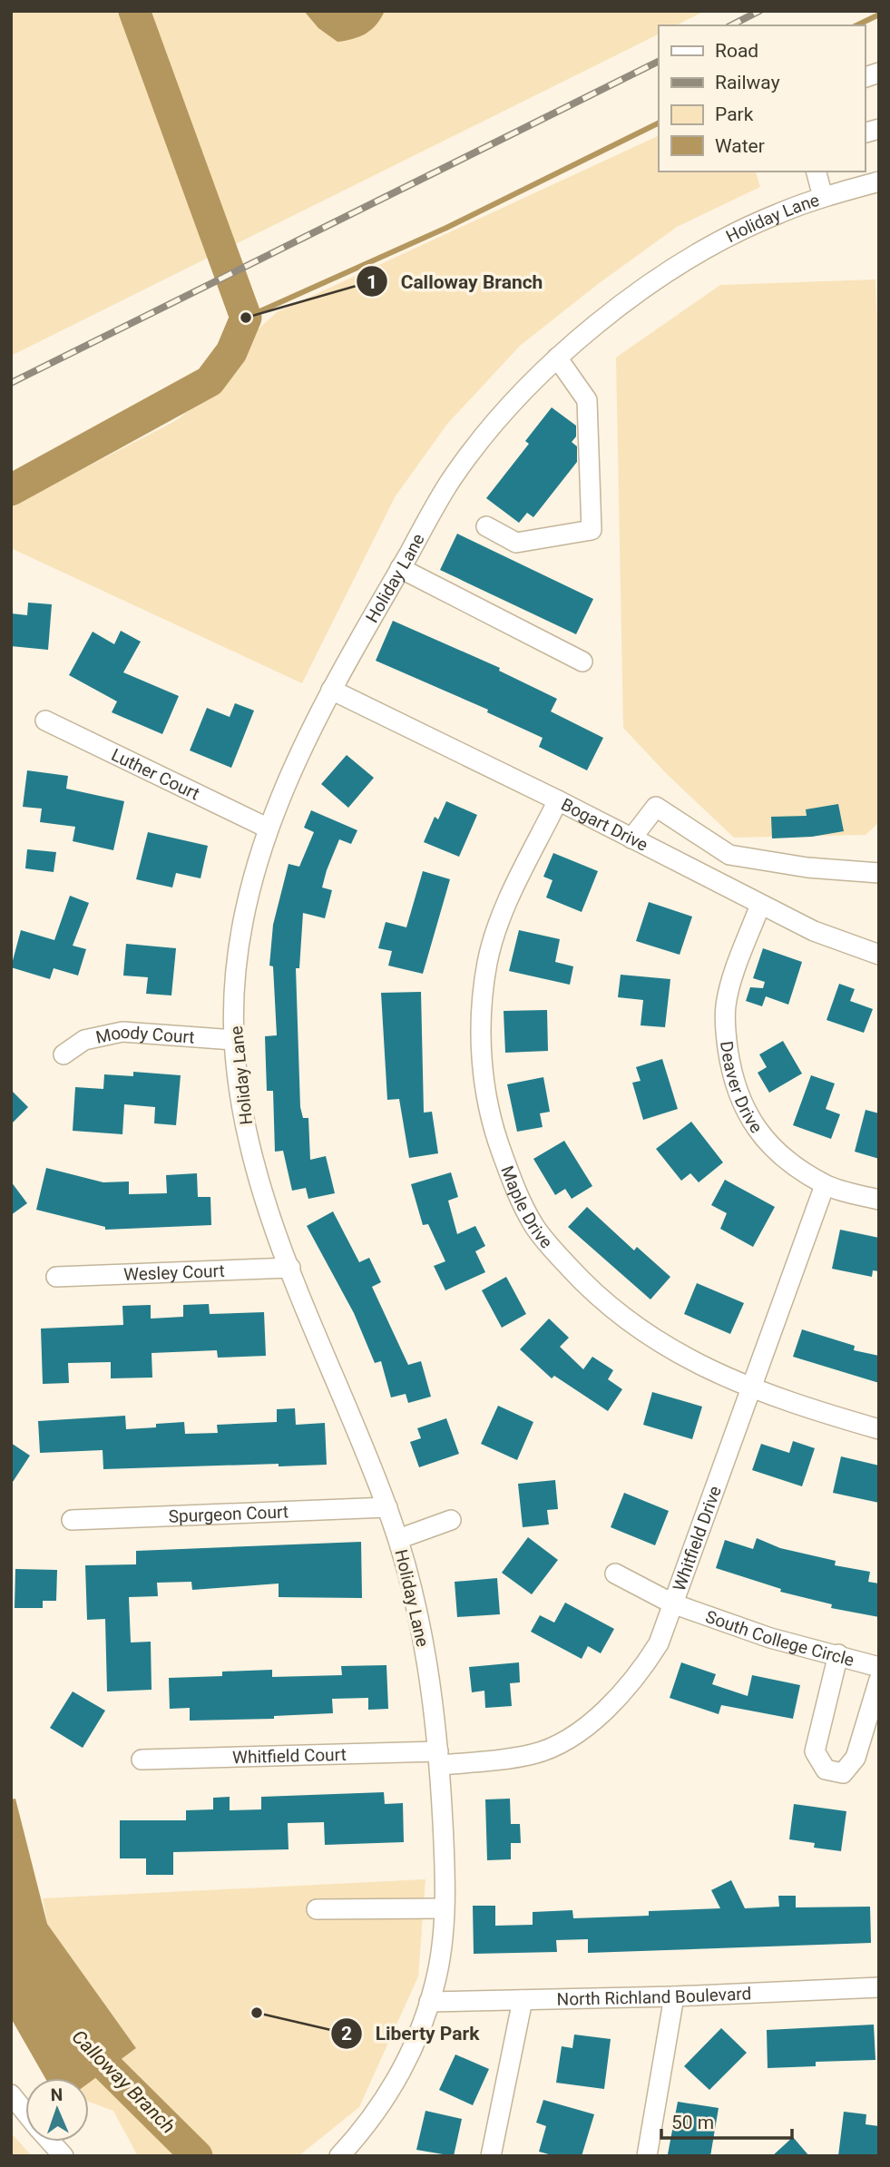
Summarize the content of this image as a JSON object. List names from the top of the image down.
{
  "streets": {
    "street": [
      "Holiday Lane",
      "Luther Court",
      "Bogart Drive",
      "Moody Court",
      "Deaver Drive",
      "Maple Drive",
      "Wesley Court",
      "Spurgeon Court",
      "Whitfield Drive",
      "South College Circle",
      "Whitfield Court",
      "North Richland Boulevard"
    ]
  },
  "crossings": [
    ["Holiday Lane", "Luther Court"],
    ["Holiday Lane", "Bogart Drive"],
    ["Holiday Lane", "Moody Court"],
    ["Holiday Lane", "Wesley Court"],
    ["Holiday Lane", "Spurgeon Court"],
    ["Holiday Lane", "Whitfield Drive"],
    ["Holiday Lane", "Whitfield Court"],
    ["Holiday Lane", "North Richland Boulevard"],
    ["Bogart Drive", "Deaver Drive"],
    ["Bogart Drive", "Maple Drive"],
    ["Deaver Drive", "Whitfield Drive"],
    ["Maple Drive", "Whitfield Drive"],
    ["Whitfield Drive", "South College Circle"],
    ["Whitfield Drive", "Whitfield Court"]
  ],
  "water": ["Calloway Branch"],
  "places": ["Calloway Branch", "Liberty Park"],
  "legend": [
    "Road",
    "Railway",
    "Park",
    "Water"
  ],
  "scale_bar": "50 m",
  "north": "top"
}
